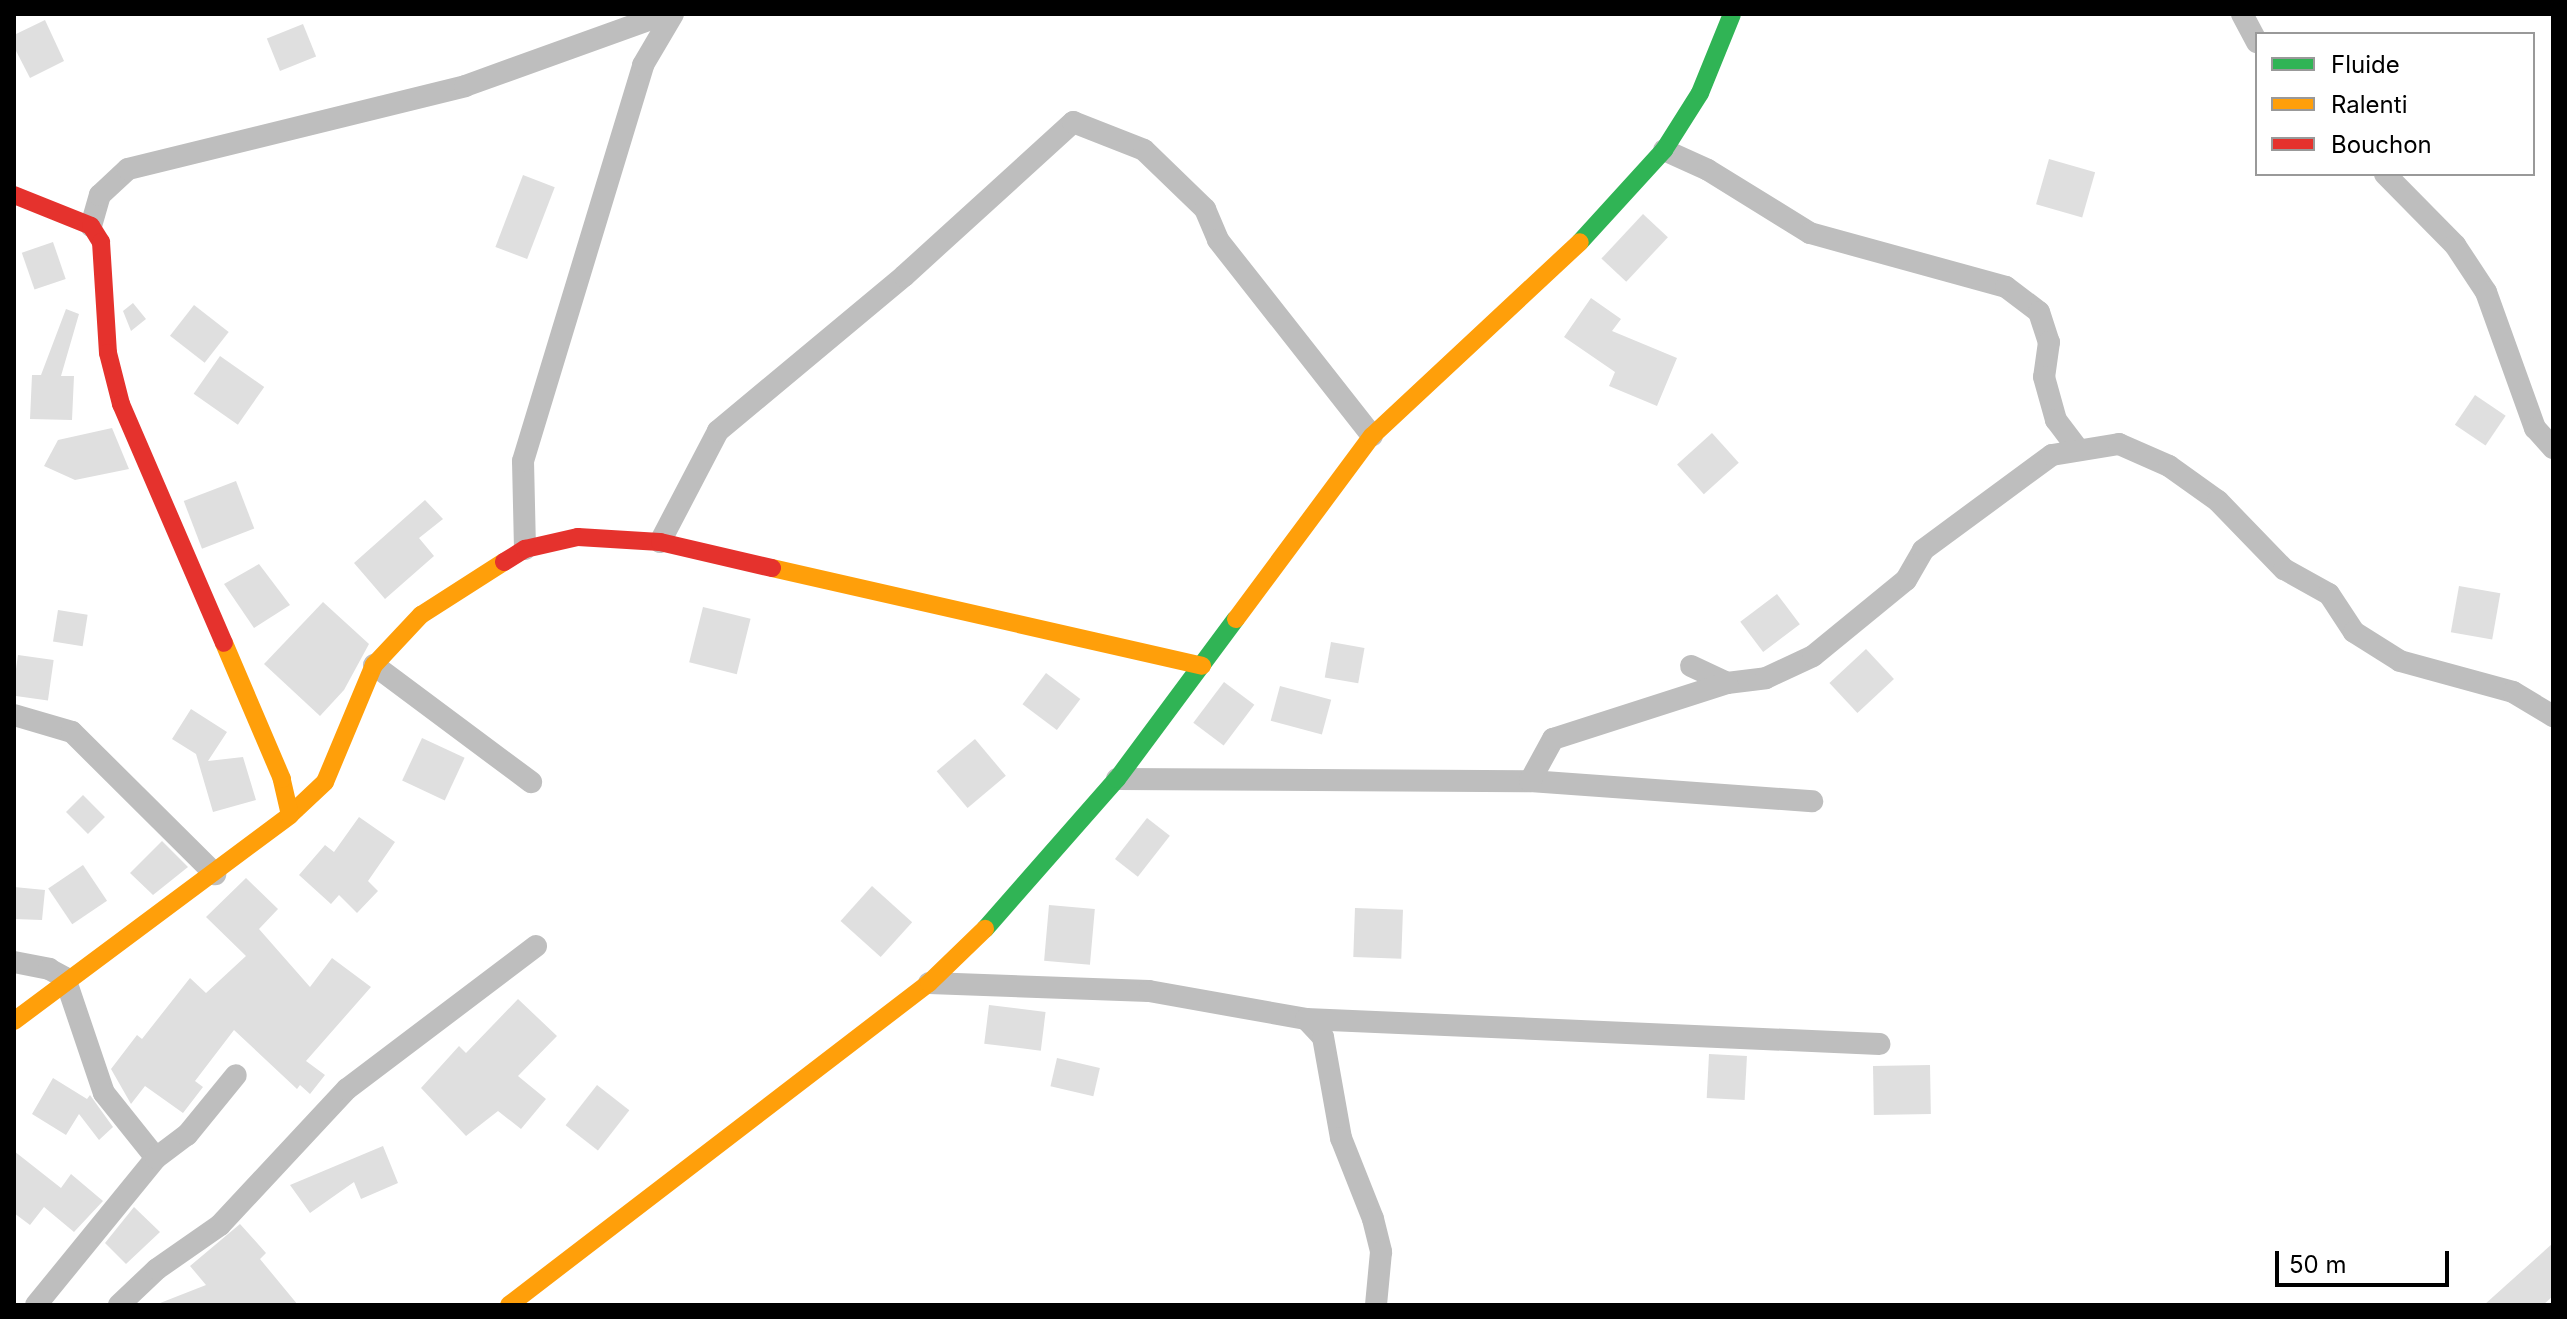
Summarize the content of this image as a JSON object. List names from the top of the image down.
{
  "legend": ["Fluide", "Ralenti", "Bouchon"],
  "scale_bar": "50 m"
}
